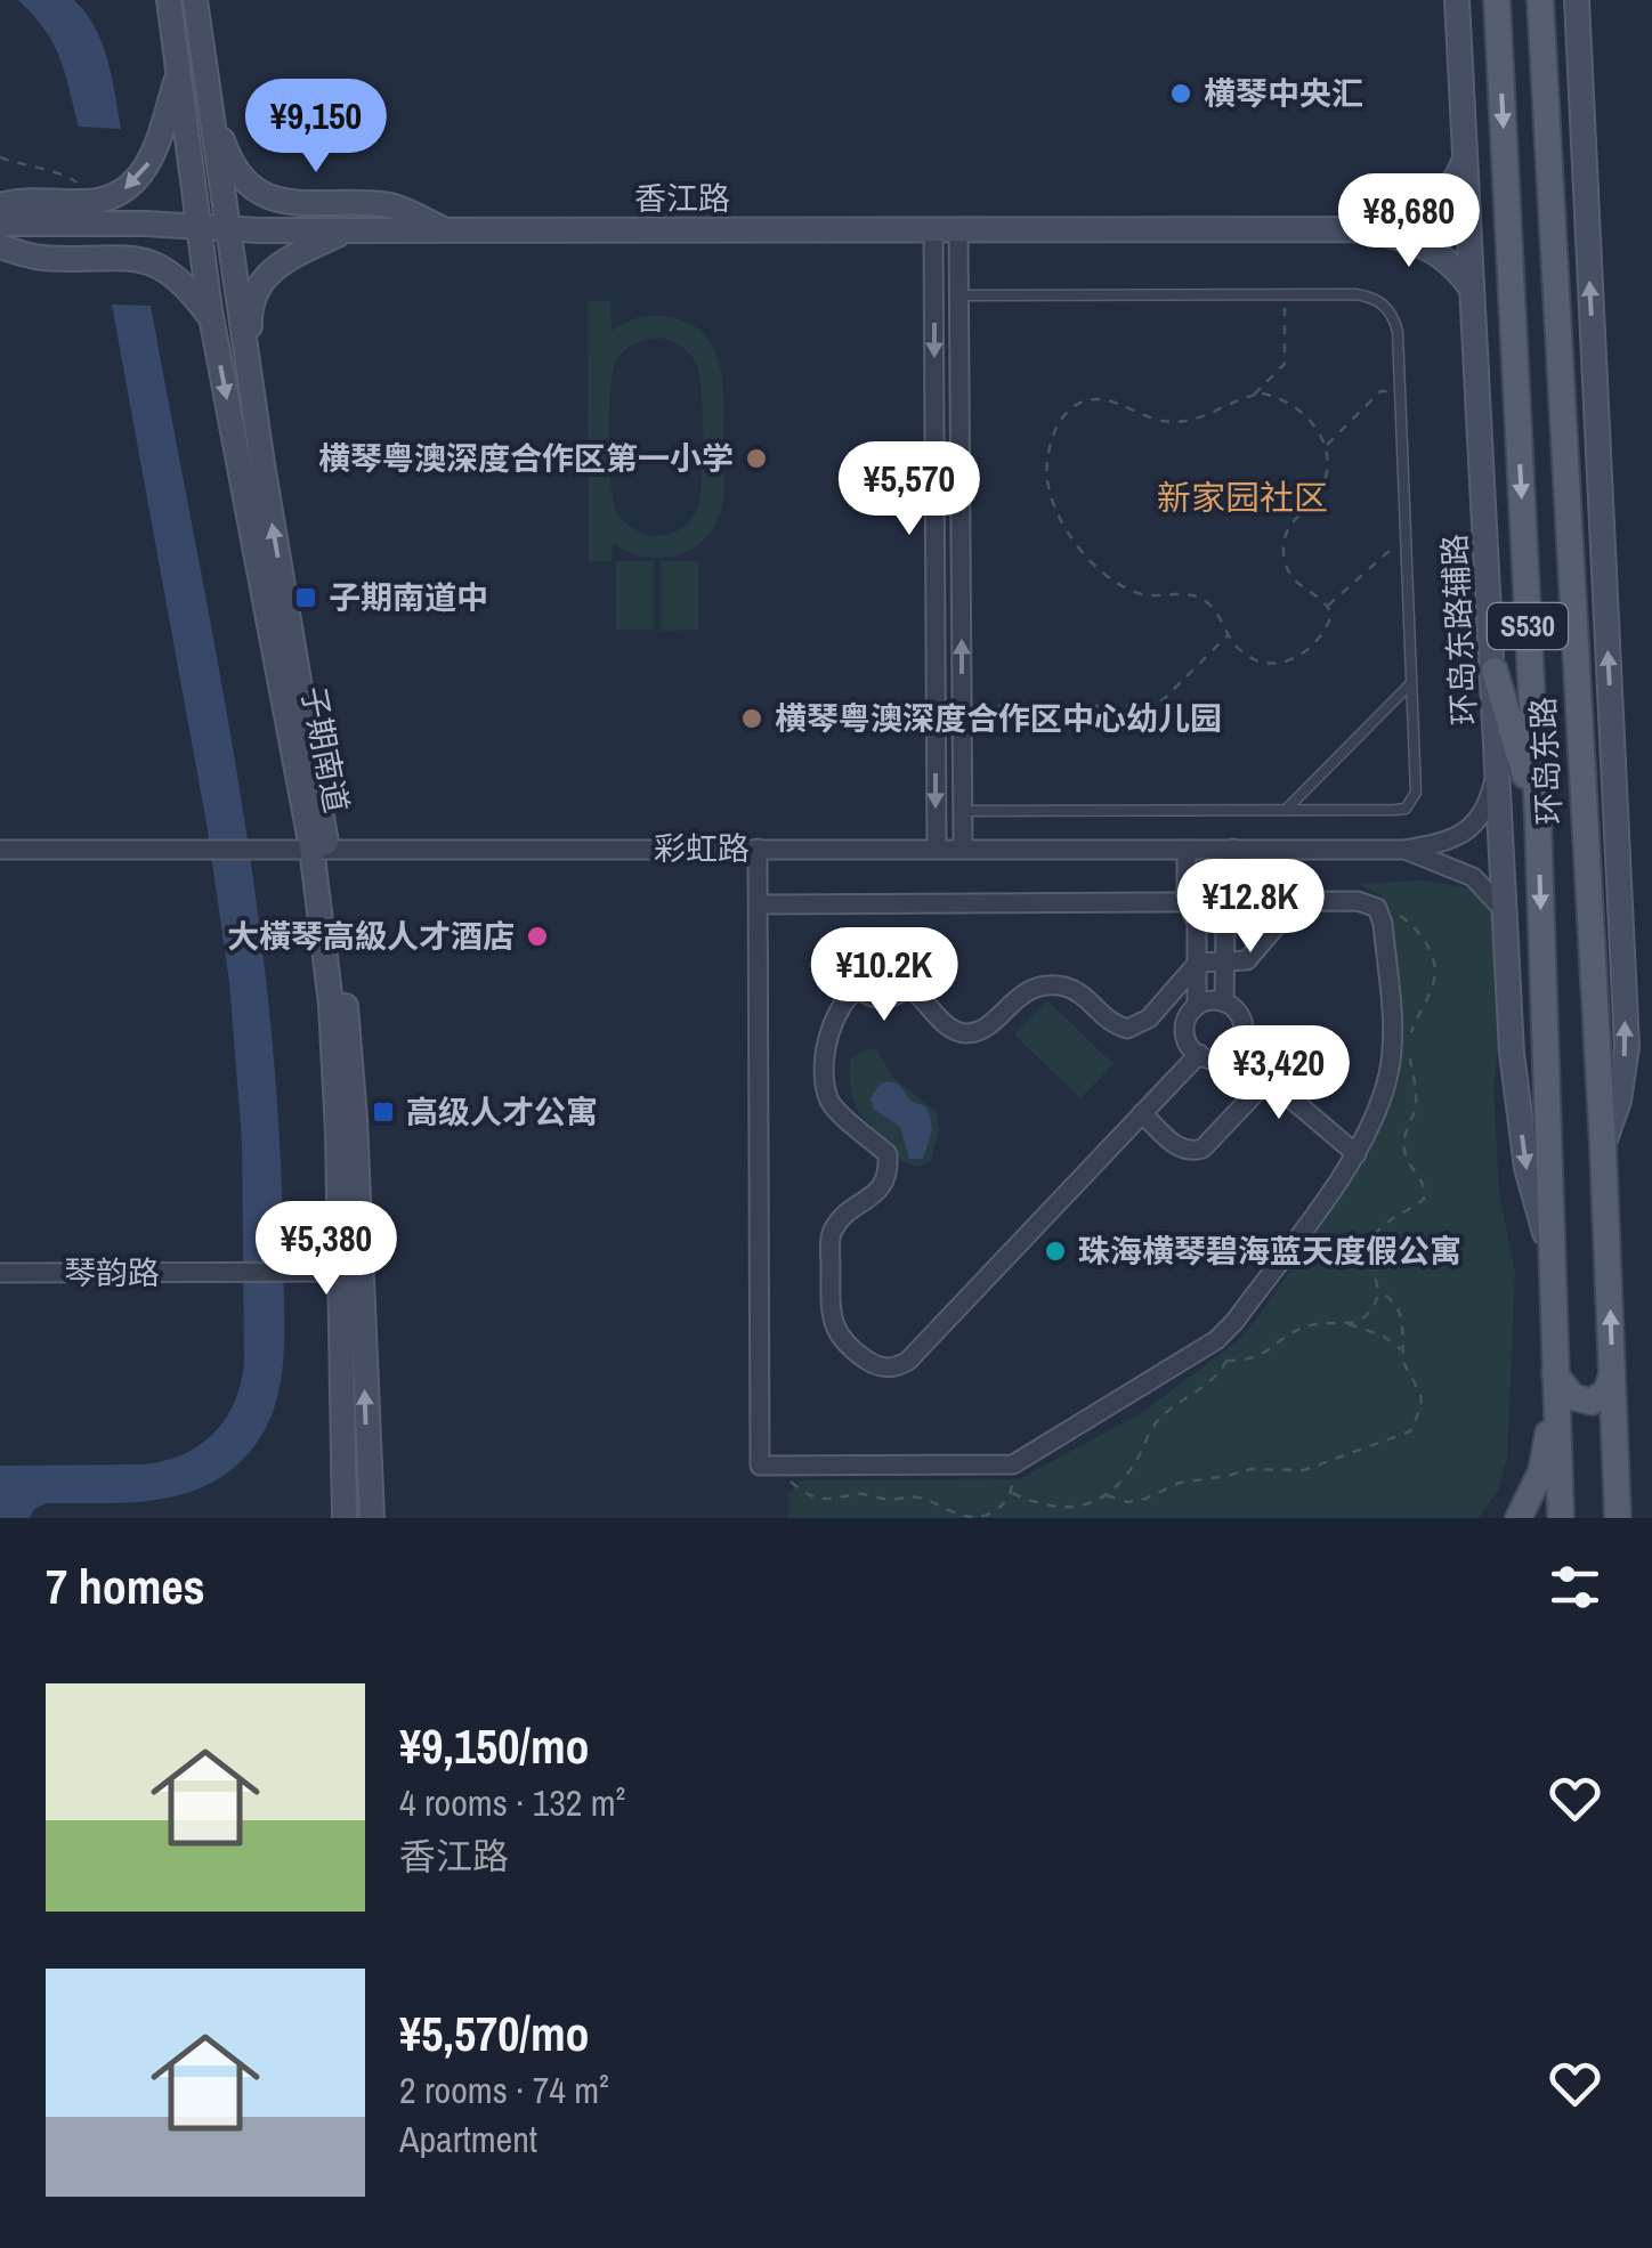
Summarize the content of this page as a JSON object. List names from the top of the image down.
{
  "streets": {
    "main road": [
      "香江路",
      "S530",
      "环岛东路辅路",
      "子期南道",
      "环岛东路"
    ],
    "street": ["彩虹路", "琴韵路"]
  },
  "crossings": [
    ["香江路", "子期南道"],
    ["环岛东路辅路", "环岛东路"],
    ["子期南道", "彩虹路"],
    ["子期南道", "琴韵路"]
  ],
  "districts": ["新家园社区"],
  "places": {
    "other": [
      "横琴中央汇",
      "横琴粤澳深度合作区第一小学",
      "横琴粤澳深度合作区中心幼儿园",
      "大橫琴高級人才酒店",
      "珠海横琴碧海蓝天度假公寓"
    ],
    "transit": ["子期南道中", "高级人才公寓"]
  },
  "page": {
    "price": [
      "¥9,150",
      "¥8,680",
      "¥5,570",
      "¥12.8K",
      "¥10.2K",
      "¥3,420",
      "¥5,380"
    ],
    "heading": "7 homes",
    "list": [
      {
        "name": "¥9,150/mo",
        "note": "4 rooms · 132 m² · 香江路"
      },
      {
        "name": "¥5,570/mo",
        "note": "2 rooms · 74 m² · Apartment"
      }
    ]
  }
}
